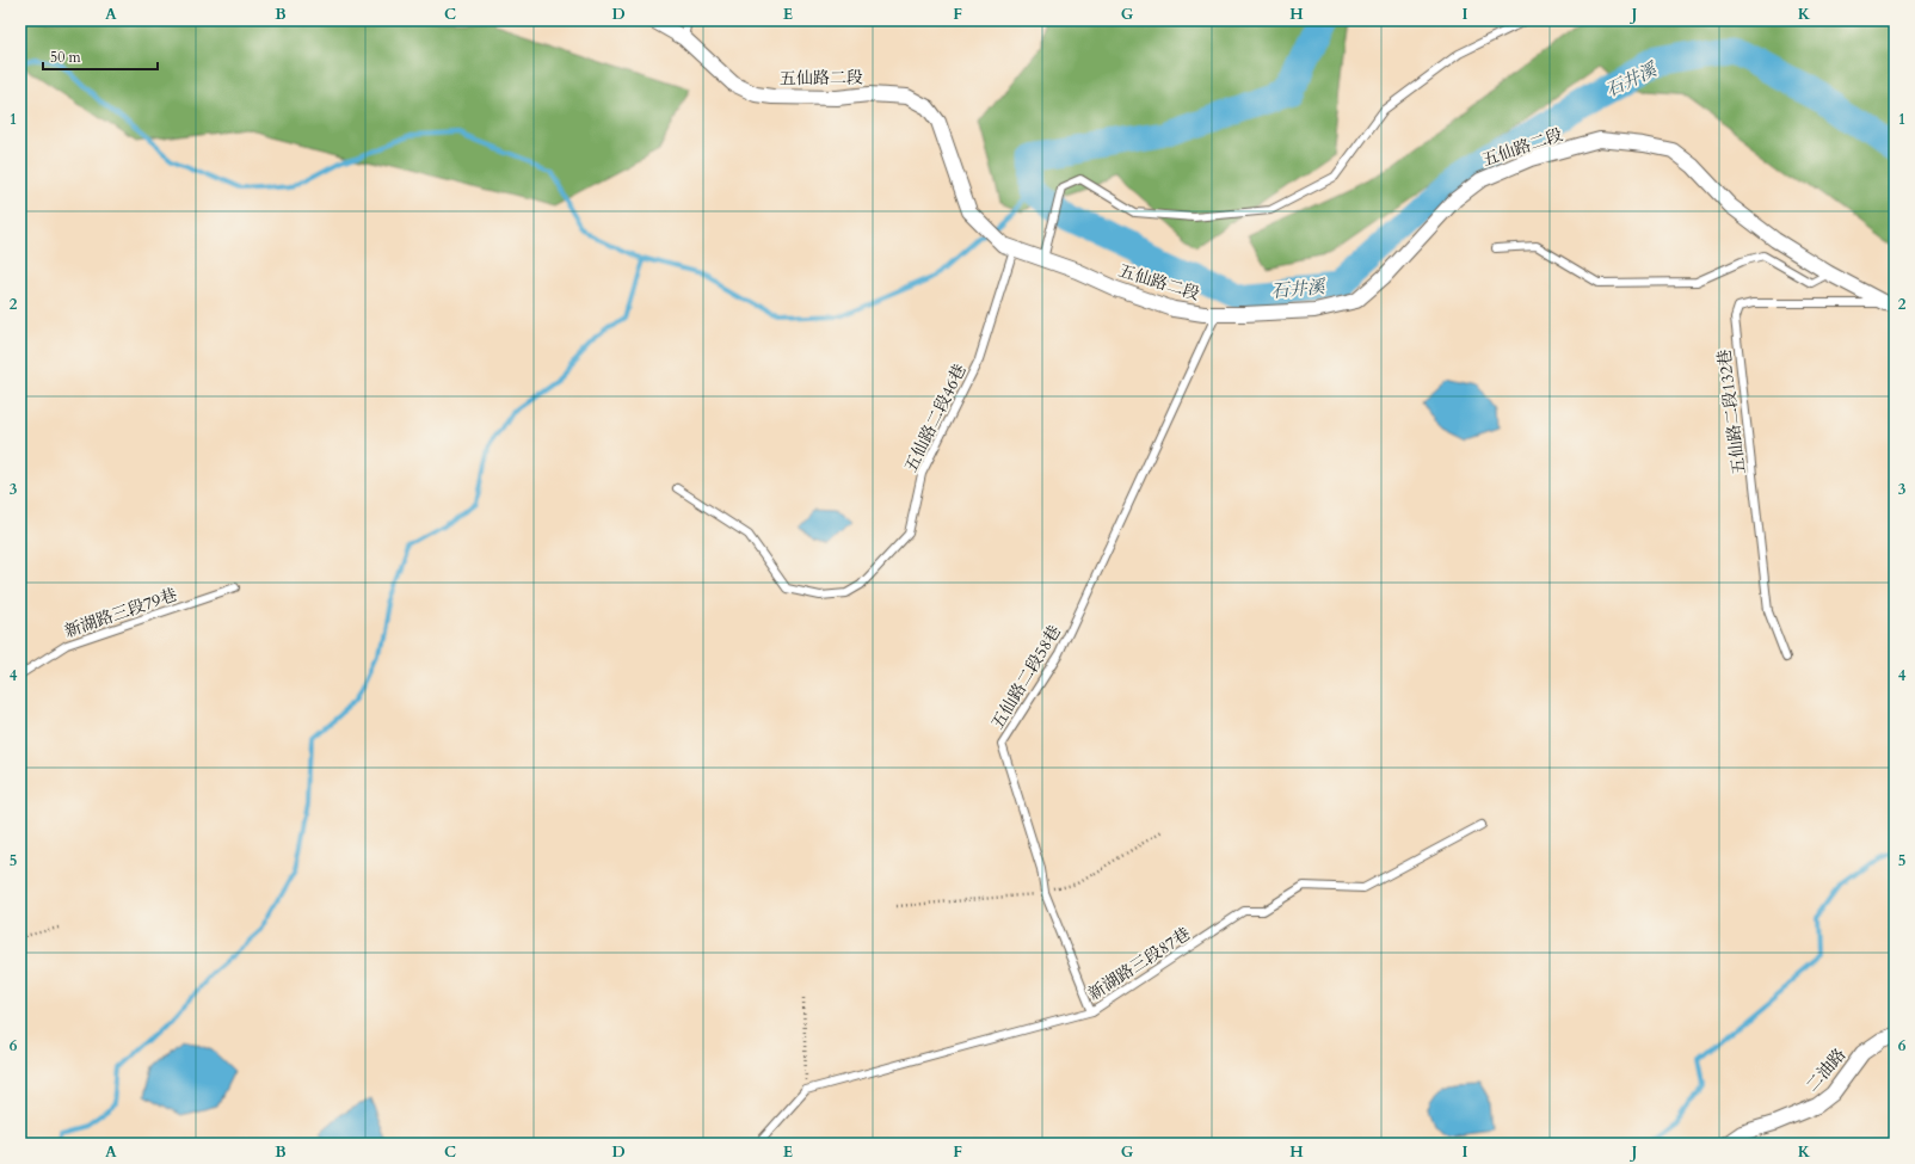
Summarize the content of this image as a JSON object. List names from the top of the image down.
{
  "streets": {
    "street": ["五仙路二段", "二油路"],
    "lane": [
      "五仙路二段132巷",
      "五仙路二段46巷",
      "新湖路三段79巷",
      "五仙路二段58巷",
      "新湖路三段87巷"
    ]
  },
  "crossings": [
    ["五仙路二段", "五仙路二段132巷"],
    ["五仙路二段", "五仙路二段46巷"],
    ["五仙路二段", "五仙路二段58巷"],
    ["五仙路二段58巷", "新湖路三段87巷"]
  ],
  "water": ["石井溪"],
  "scale_bar": "50 m",
  "grid": {
    "columns": [
      "A",
      "B",
      "C",
      "D",
      "E",
      "F",
      "G",
      "H",
      "I",
      "J",
      "K"
    ],
    "rows": [
      "1",
      "2",
      "3",
      "4",
      "5",
      "6"
    ]
  }
}
